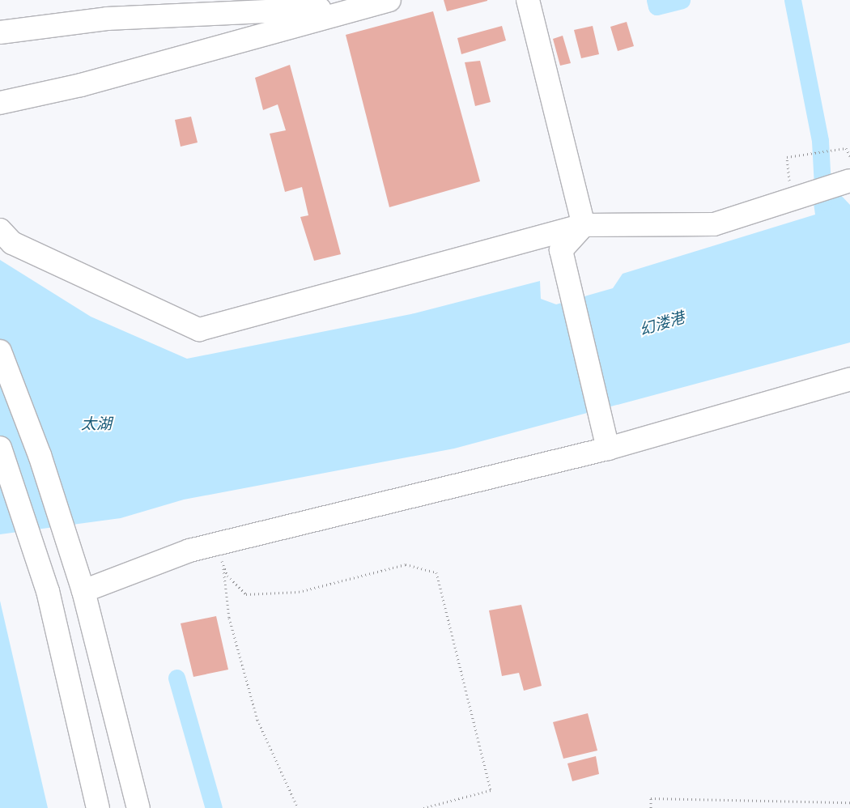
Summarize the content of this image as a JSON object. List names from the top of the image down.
{
  "water": ["幻溇港", "太湖"]
}
